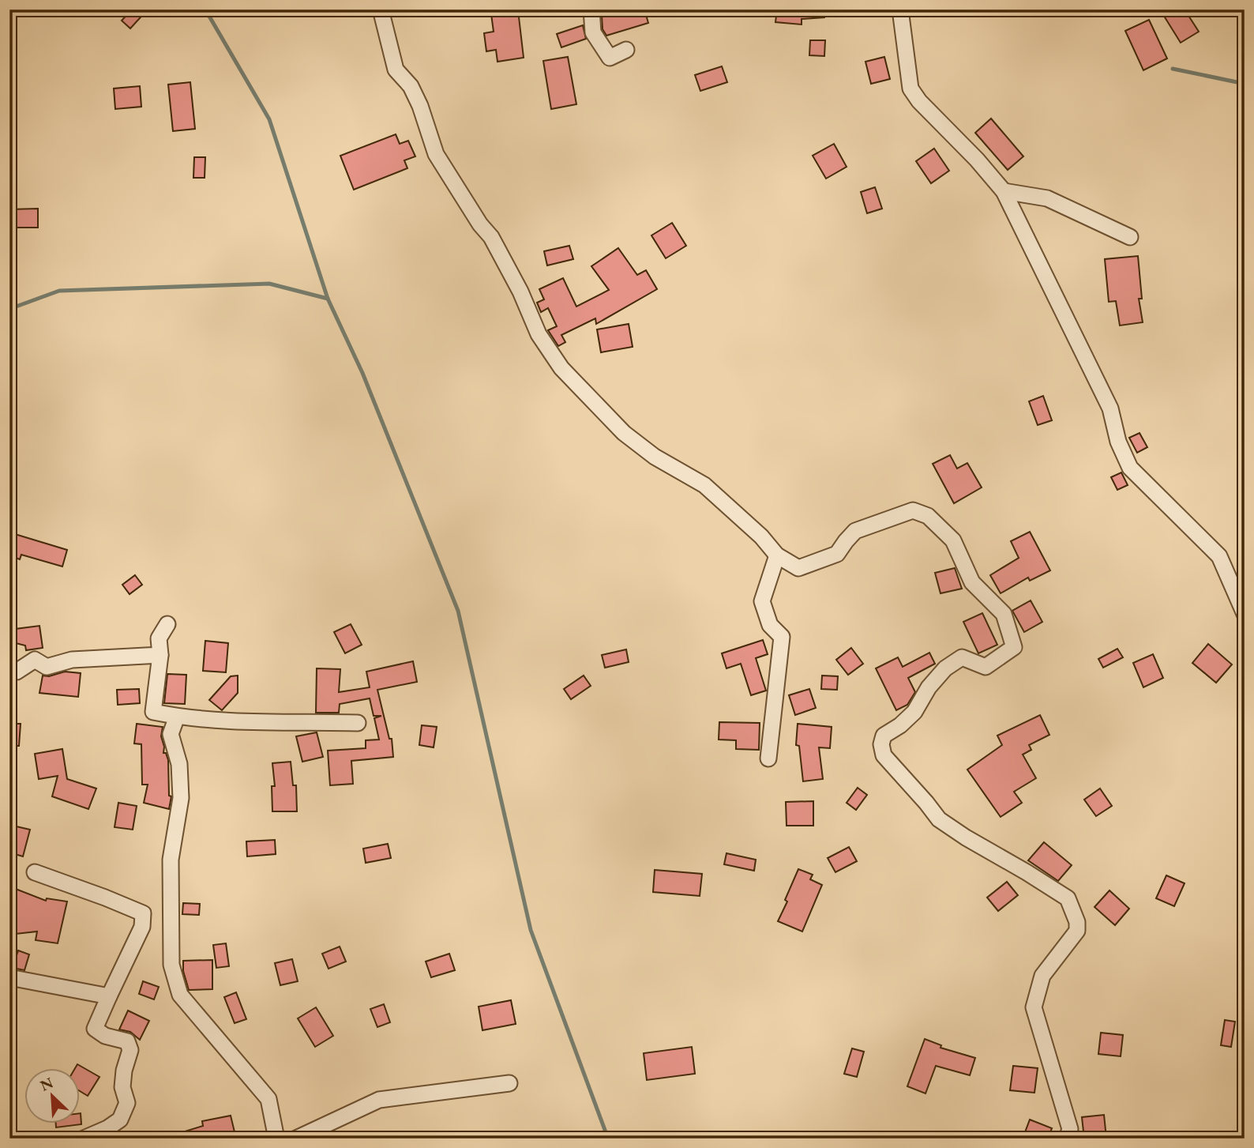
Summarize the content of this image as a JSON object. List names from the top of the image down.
{
  "north": "top left"
}
